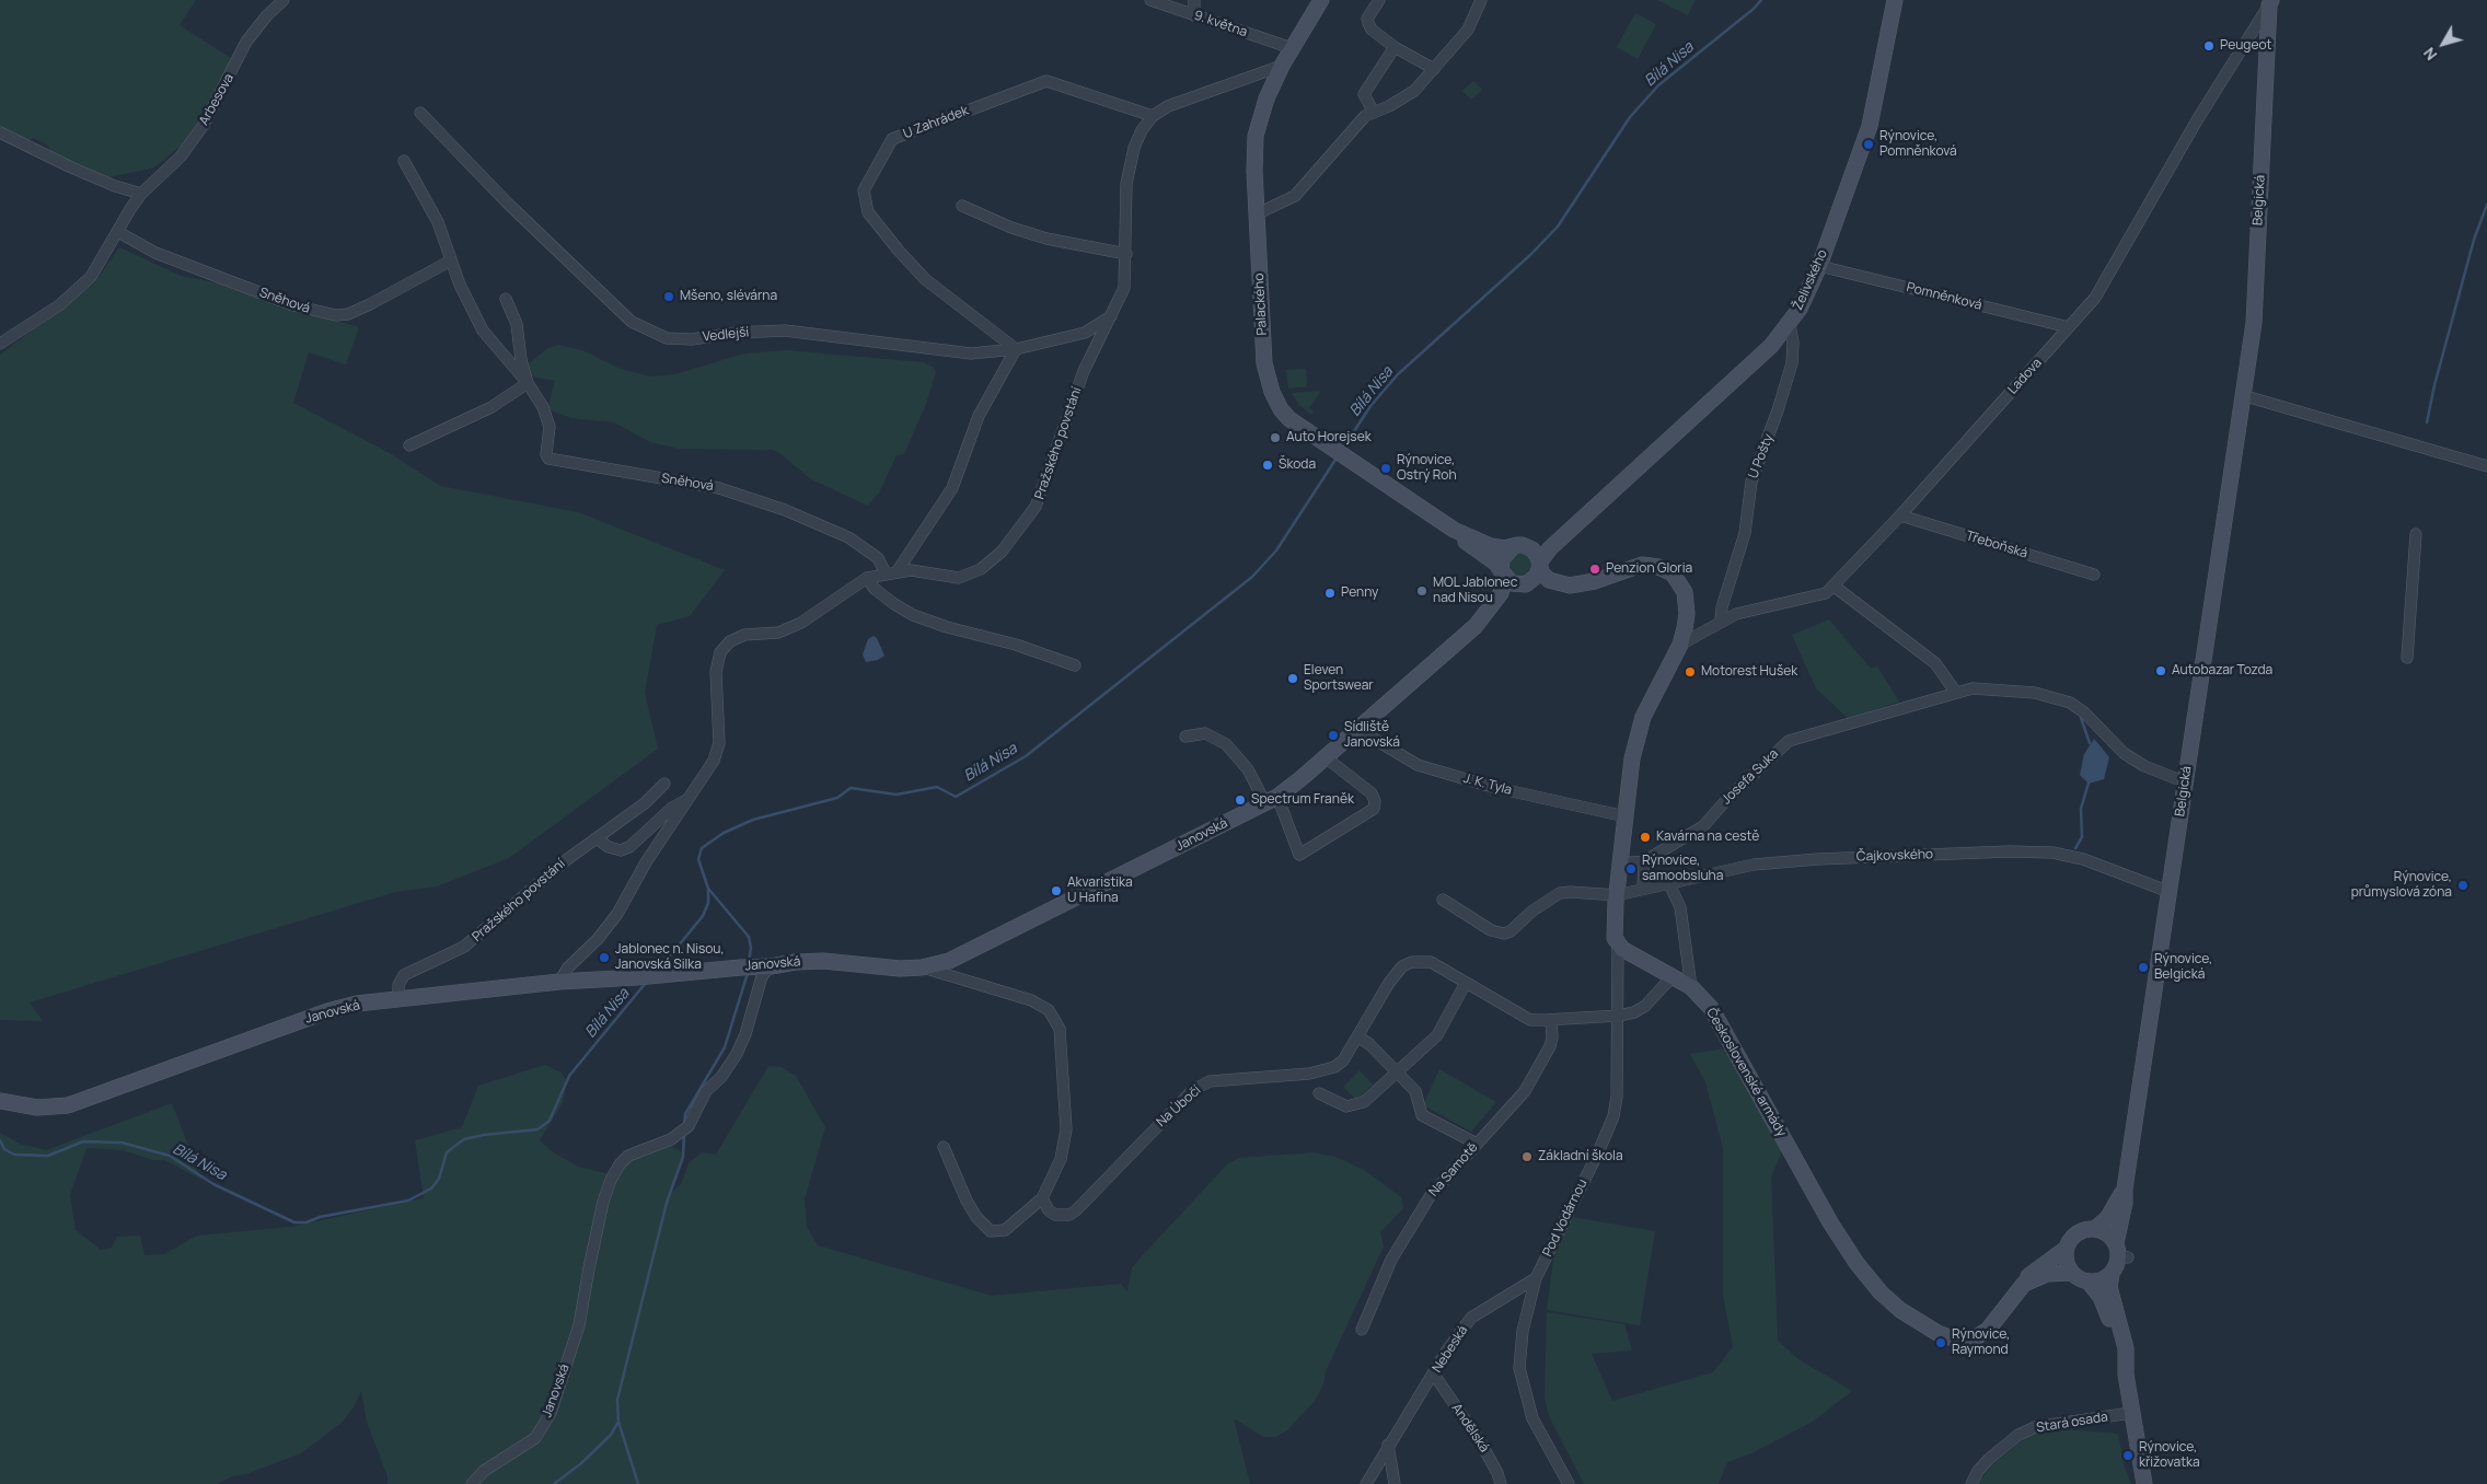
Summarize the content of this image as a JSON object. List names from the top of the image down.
{
  "streets": {
    "street": [
      "9. května",
      "Arbesova",
      "U Zahrádek",
      "Belgická",
      "Želivského",
      "Pomněnková",
      "Sněhová",
      "Palackého",
      "Vedlejší",
      "Ladova",
      "Pražského povstání",
      "U Pošty",
      "Třeboňská",
      "Josefa Suka",
      "J. K. Tyla",
      "Janovská",
      "Čajkovského",
      "Československé armády",
      "Na Úbočí",
      "Na Samotě",
      "Pod Vodárnou",
      "Nebeská",
      "Stará osada",
      "Andělská"
    ]
  },
  "crossings": [
    ["9. května", "Palackého"],
    ["Arbesova", "Sněhová"],
    ["U Zahrádek", "Vedlejší"],
    ["U Zahrádek", "Pražského povstání"],
    ["Belgická", "Ladova"],
    ["Belgická", "Josefa Suka"],
    ["Belgická", "Čajkovského"],
    ["Belgická", "Československé armády"],
    ["Želivského", "Pomněnková"],
    ["Želivského", "Palackého"],
    ["Želivského", "U Pošty"],
    ["Želivského", "Janovská"],
    ["Pomněnková", "Ladova"],
    ["Sněhová", "Pražského povstání"],
    ["Palackého", "Pražského povstání"],
    ["Palackého", "Janovská"],
    ["Vedlejší", "Pražského povstání"],
    ["Ladova", "U Pošty"],
    ["Ladova", "Třeboňská"],
    ["Pražského povstání", "Janovská"],
    ["J. K. Tyla", "Janovská"],
    ["Československé armády", "Na Úbočí"],
    ["Československé armády", "Pod Vodárnou"],
    ["Na Úbočí", "Na Samotě"],
    ["Na Úbočí", "Pod Vodárnou"],
    ["Pod Vodárnou", "Nebeská"],
    ["Nebeská", "Andělská"]
  ],
  "water": ["Bílá Nisa"],
  "places": [
    "Peugeot",
    "Rýnovice, Pomněnková",
    "Mšeno, slévárna",
    "Auto Horejsek",
    "Škoda",
    "Rýnovice, Ostrý Roh",
    "Penzion Gloria",
    "MOL Jablonec nad Nisou",
    "Penny",
    "Autobazar Tozda",
    "Motorest Hušek",
    "Eleven Sportswear",
    "Sídliště Janovská",
    "Spectrum Franěk",
    "Kavárna na cestě",
    "Rýnovice, samoobsluha",
    "Rýnovice, průmyslová zóna",
    "Akvaristika U Hafina",
    "Jablonec n. Nisou, Janovská Silka",
    "Rýnovice, Belgická",
    "Základní škola",
    "Rýnovice, Raymond",
    "Rýnovice, křižovatka"
  ],
  "north": "bottom left"
}
